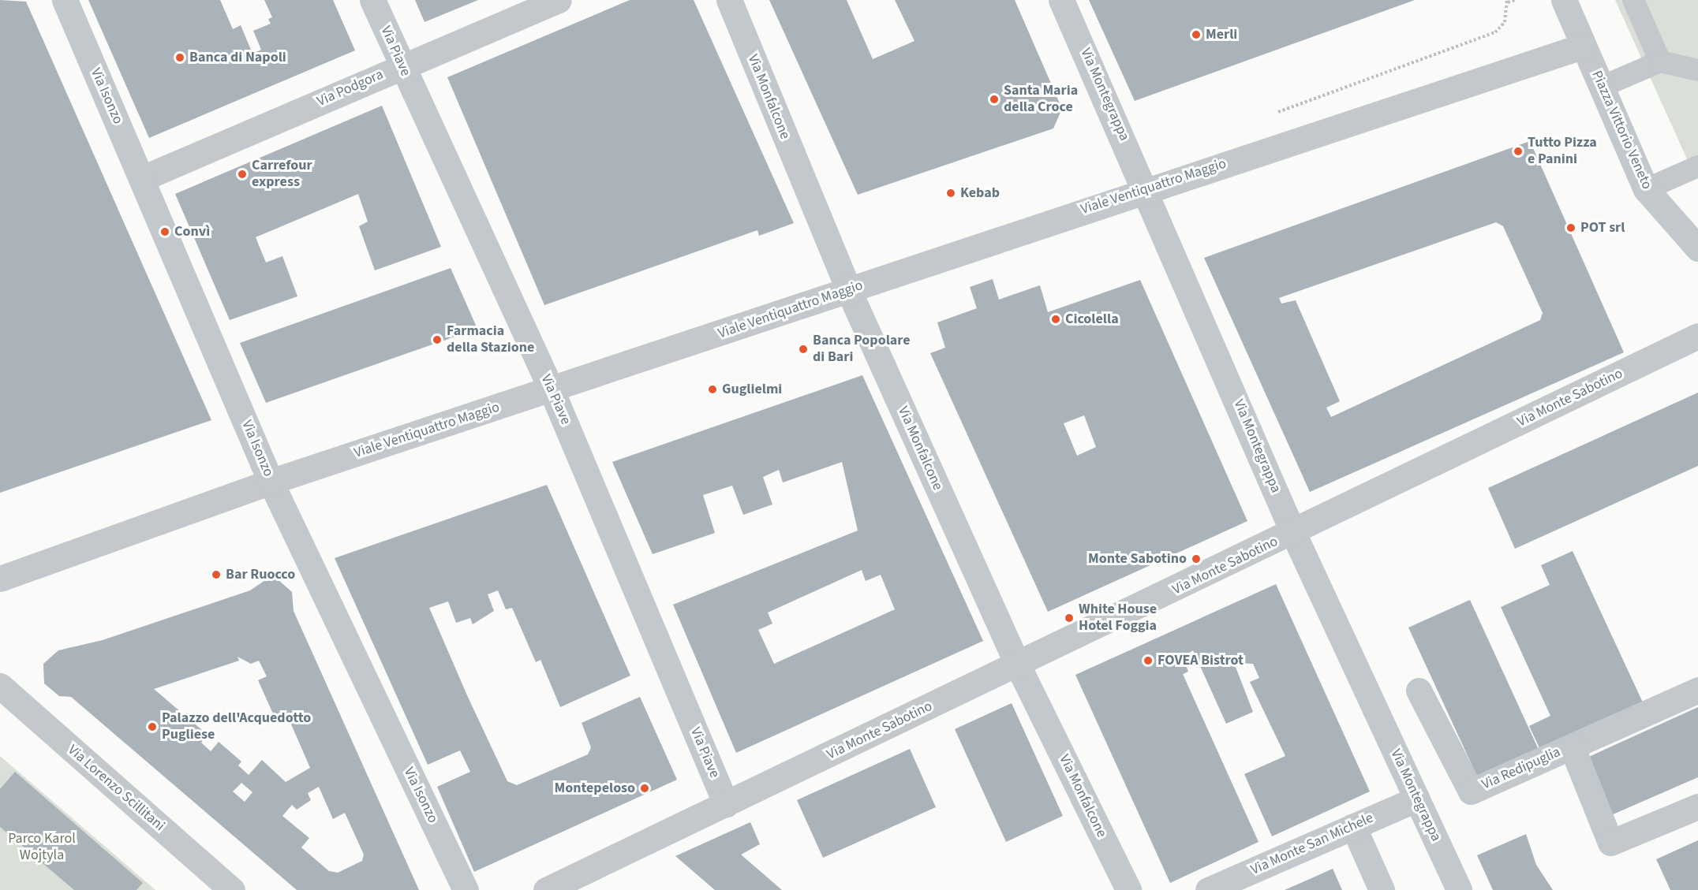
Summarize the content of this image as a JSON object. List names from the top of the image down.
{
  "streets": {
    "street": [
      "Via Piave",
      "Via Podgora",
      "Via Montegrappa",
      "Via Isonzo",
      "Via Monfalcone",
      "Piazza Vittorio Veneto",
      "Viale Ventiquattro Maggio",
      "Via Monte Sabotino",
      "Via Redipuglia",
      "Via Lorenzo Scillitani",
      "Via Monte San Michele"
    ]
  },
  "crossings": [
    ["Via Piave", "Via Podgora"],
    ["Via Piave", "Viale Ventiquattro Maggio"],
    ["Via Piave", "Via Monte Sabotino"],
    ["Via Podgora", "Via Isonzo"],
    ["Via Montegrappa", "Viale Ventiquattro Maggio"],
    ["Via Montegrappa", "Via Monte Sabotino"],
    ["Via Montegrappa", "Via Monte San Michele"],
    ["Via Isonzo", "Viale Ventiquattro Maggio"],
    ["Via Monfalcone", "Viale Ventiquattro Maggio"],
    ["Via Monfalcone", "Via Monte Sabotino"],
    ["Piazza Vittorio Veneto", "Viale Ventiquattro Maggio"]
  ],
  "parks": ["Parco Karol Wojtyla"],
  "places": [
    "Merli",
    "Banca di Napoli",
    "Santa Maria della Croce",
    "Tutto Pizza e Panini",
    "Carrefour express",
    "Kebab",
    "POT srl",
    "Convì",
    "Cicolella",
    "Farmacia della Stazione",
    "Banca Popolare di Bari",
    "Guglielmi",
    "Monte Sabotino",
    "Bar Ruocco",
    "White House Hotel Foggia",
    "FOVEA Bistrot",
    "Palazzo dell'Acquedotto Pugliese",
    "Montepeloso"
  ]
}
